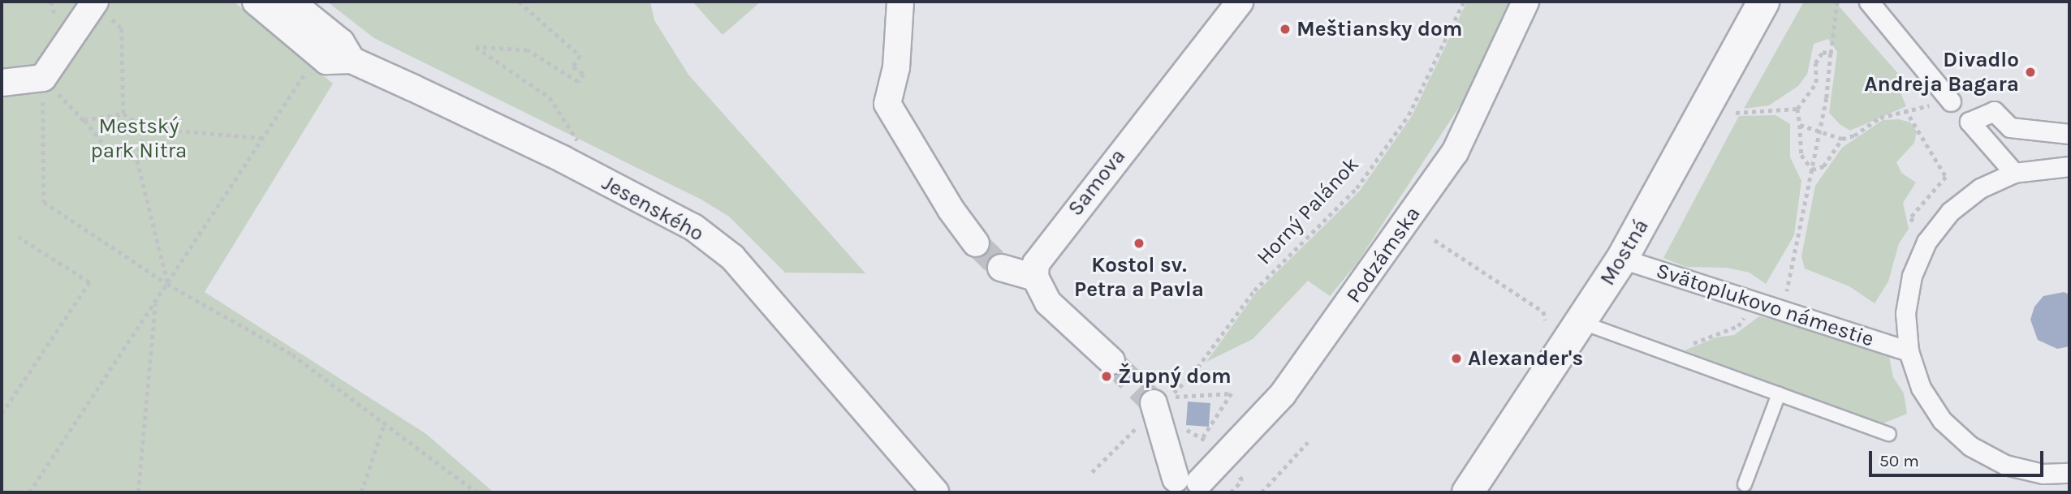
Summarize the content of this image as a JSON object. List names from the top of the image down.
{
  "streets": {
    "street": [
      "Samova",
      "Jesenského",
      "Mostná",
      "Podzámska",
      "Svätoplukovo námestie"
    ],
    "path": ["Horný Palánok"]
  },
  "crossings": [
    ["Mostná", "Svätoplukovo námestie"]
  ],
  "parks": ["Mestský park Nitra"],
  "places": [
    "Meštiansky dom",
    "Divadlo Andreja Bagara",
    "Kostol sv. Petra a Pavla",
    "Alexander's",
    "Župný dom"
  ],
  "scale_bar": "50 m"
}
